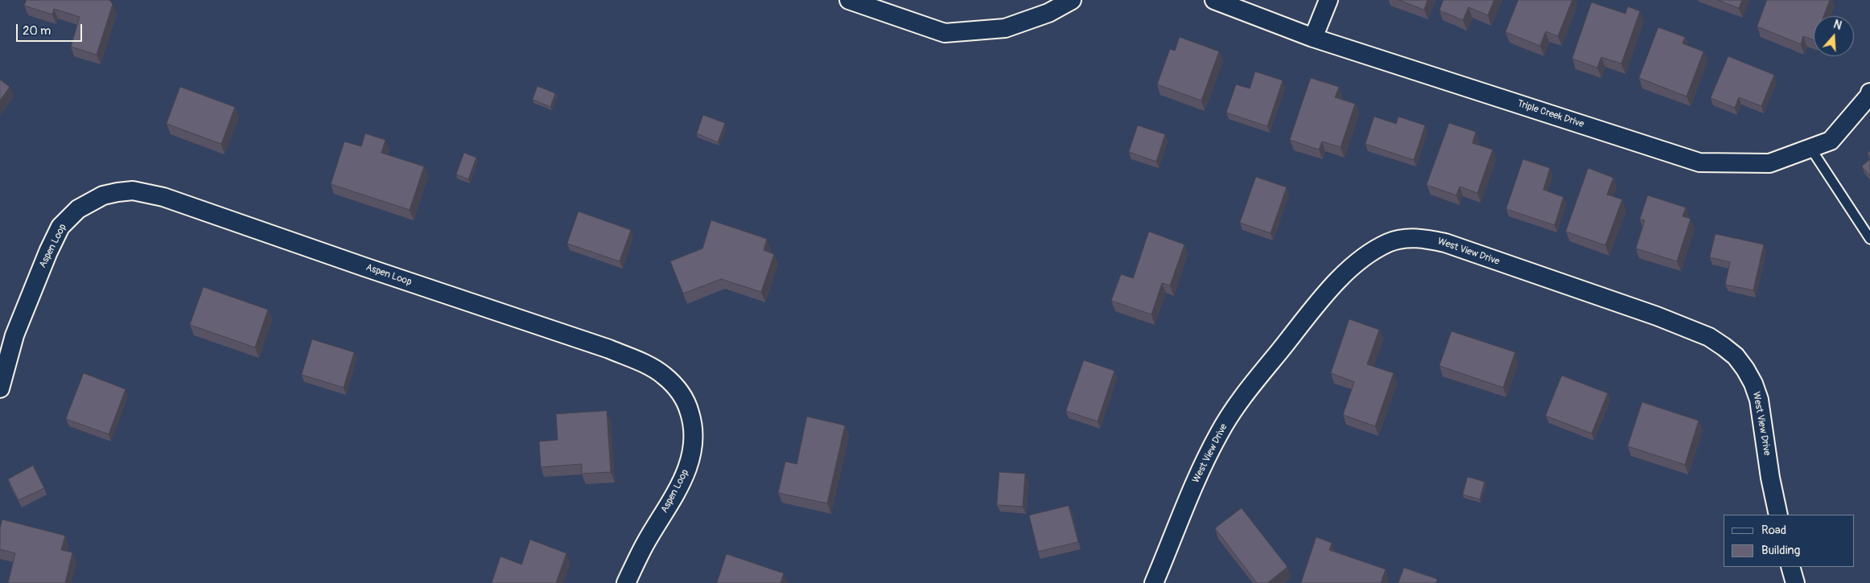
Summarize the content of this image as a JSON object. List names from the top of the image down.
{
  "streets": {
    "street": ["Triple Creek Drive", "Aspen Loop", "West View Drive"]
  },
  "legend": ["Road", "Building"],
  "scale_bar": "20 m",
  "north": "top"
}
